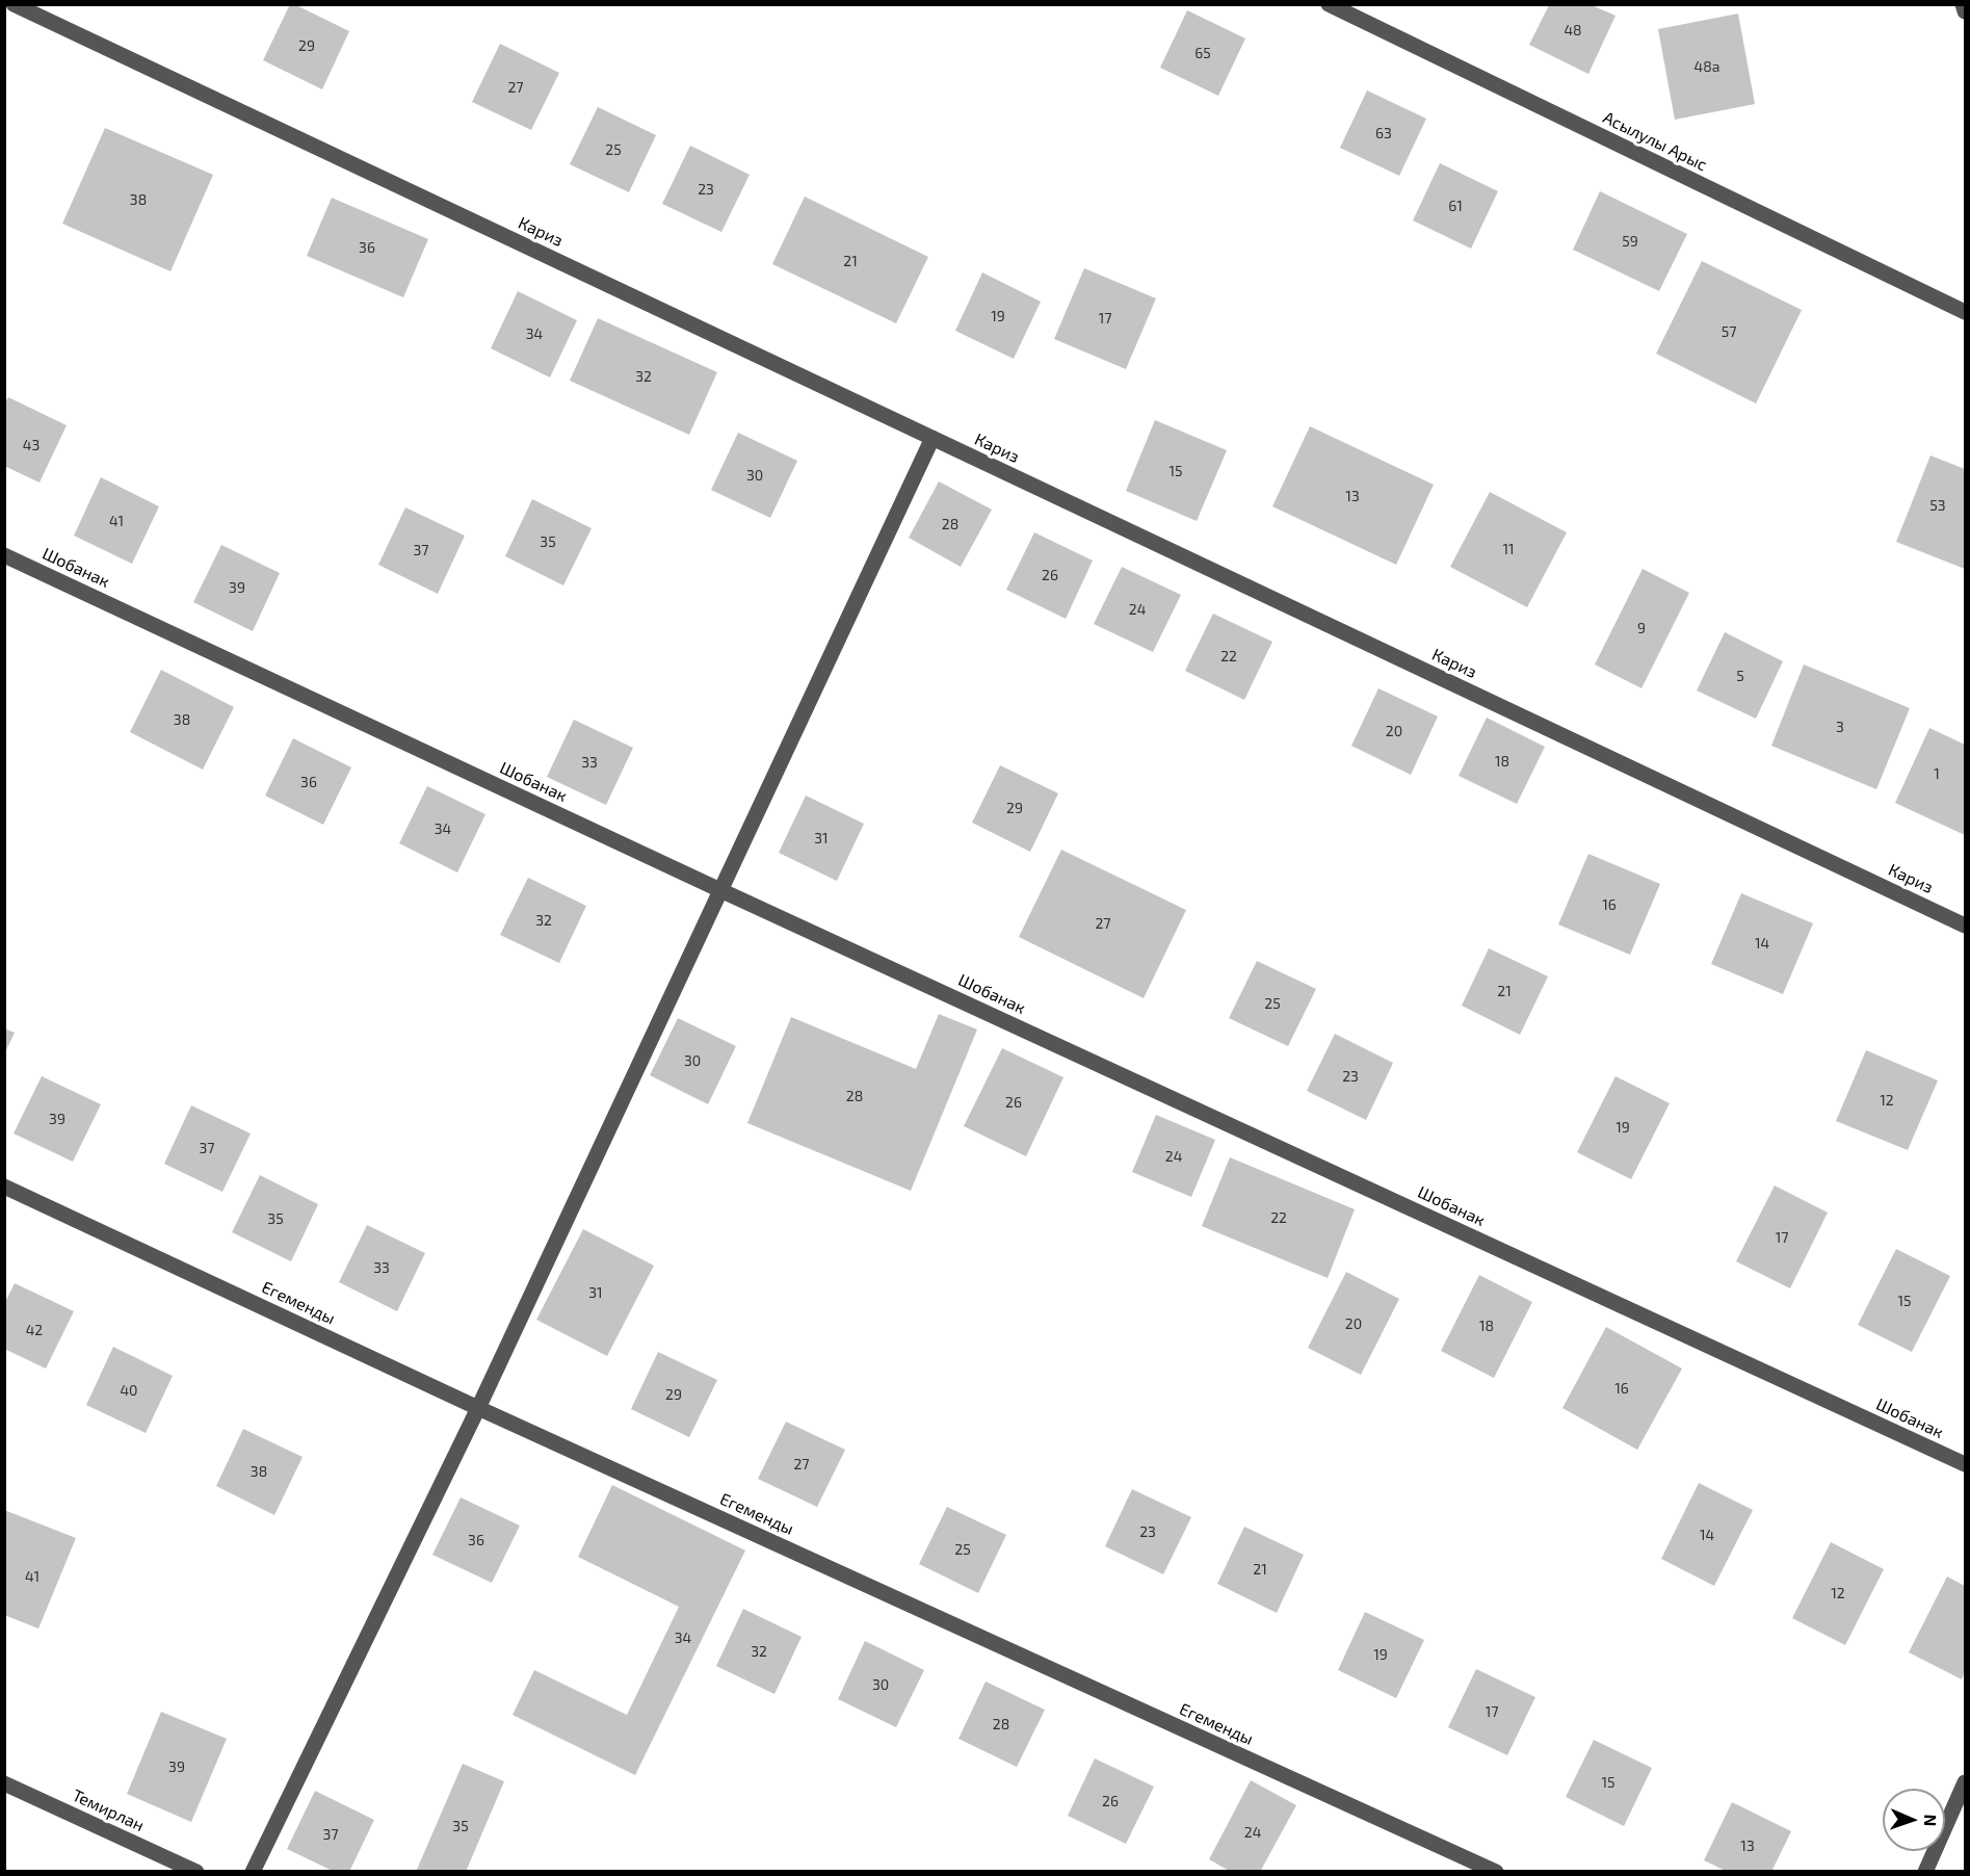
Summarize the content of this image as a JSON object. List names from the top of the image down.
{
  "streets": {
    "street": [
      "Асылулы Арыс",
      "Кариз",
      "Шобанак",
      "Егеменды",
      "Темирлан"
    ]
  },
  "house_numbers": [
    "48",
    "29",
    "65",
    "48а",
    "27",
    "63",
    "25",
    "23",
    "38",
    "61",
    "59",
    "36",
    "21",
    "19",
    "17",
    "57",
    "34",
    "32",
    "43",
    "15",
    "30",
    "13",
    "53",
    "41",
    "28",
    "35",
    "11",
    "37",
    "26",
    "39",
    "24",
    "9",
    "22",
    "5",
    "38",
    "3",
    "20",
    "18",
    "33",
    "1",
    "36",
    "29",
    "34",
    "31",
    "16",
    "32",
    "27",
    "14",
    "21",
    "25",
    "30",
    "23",
    "28",
    "12",
    "26",
    "39",
    "19",
    "37",
    "24",
    "22",
    "35",
    "17",
    "33",
    "31",
    "15",
    "20",
    "18",
    "42",
    "16",
    "40",
    "29",
    "27",
    "38",
    "23",
    "14",
    "36",
    "25",
    "21",
    "41",
    "12",
    "34",
    "32",
    "19",
    "30",
    "17",
    "28",
    "39",
    "15",
    "26",
    "35",
    "24",
    "37",
    "13"
  ],
  "north": "right"
}
